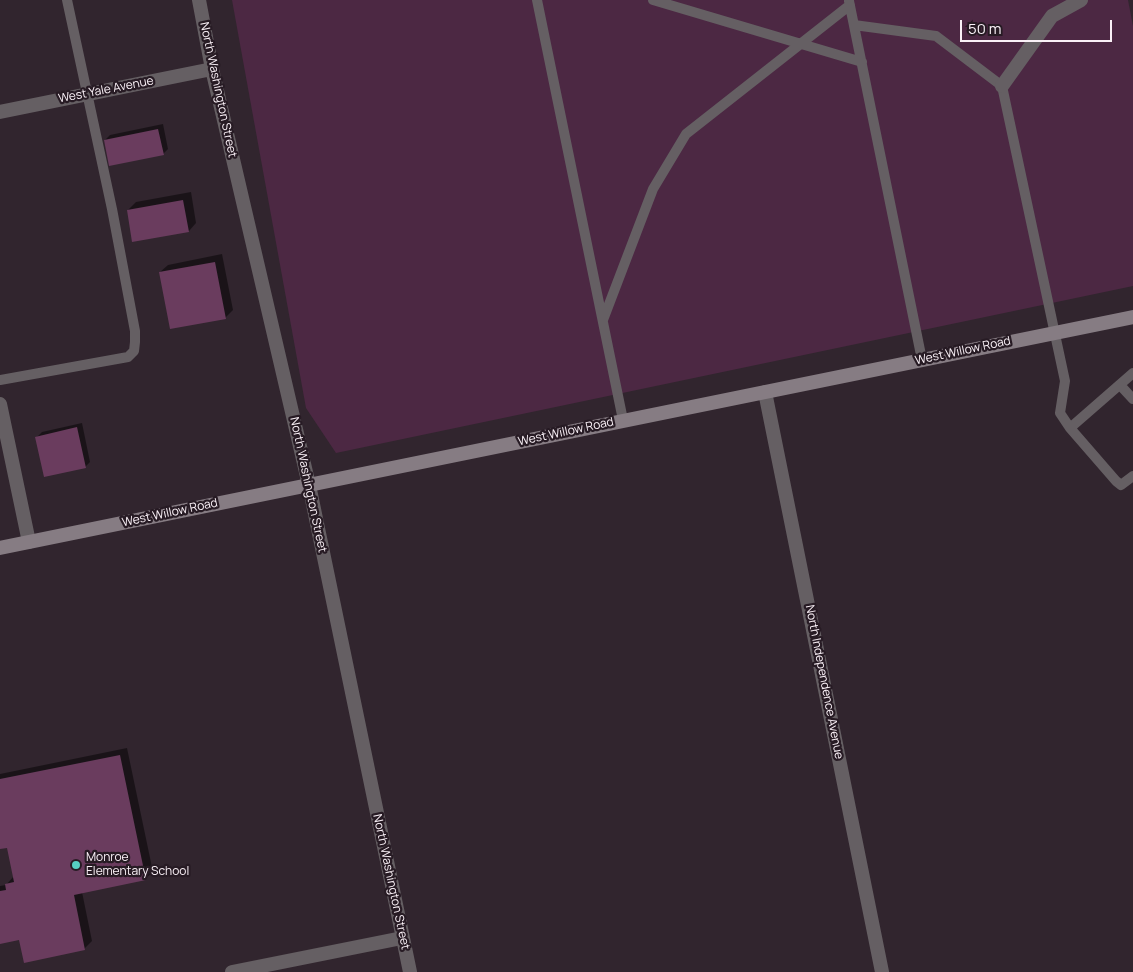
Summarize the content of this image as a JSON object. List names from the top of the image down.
{
  "streets": {
    "main road": ["West Willow Road"],
    "street": ["West Yale Avenue", "North Washington Street", "North Independence Avenue"]
  },
  "crossings": [
    ["West Yale Avenue", "North Washington Street"],
    ["North Washington Street", "West Willow Road"],
    ["West Willow Road", "North Independence Avenue"]
  ],
  "places": ["Monroe Elementary School"],
  "scale_bar": "50 m"
}
